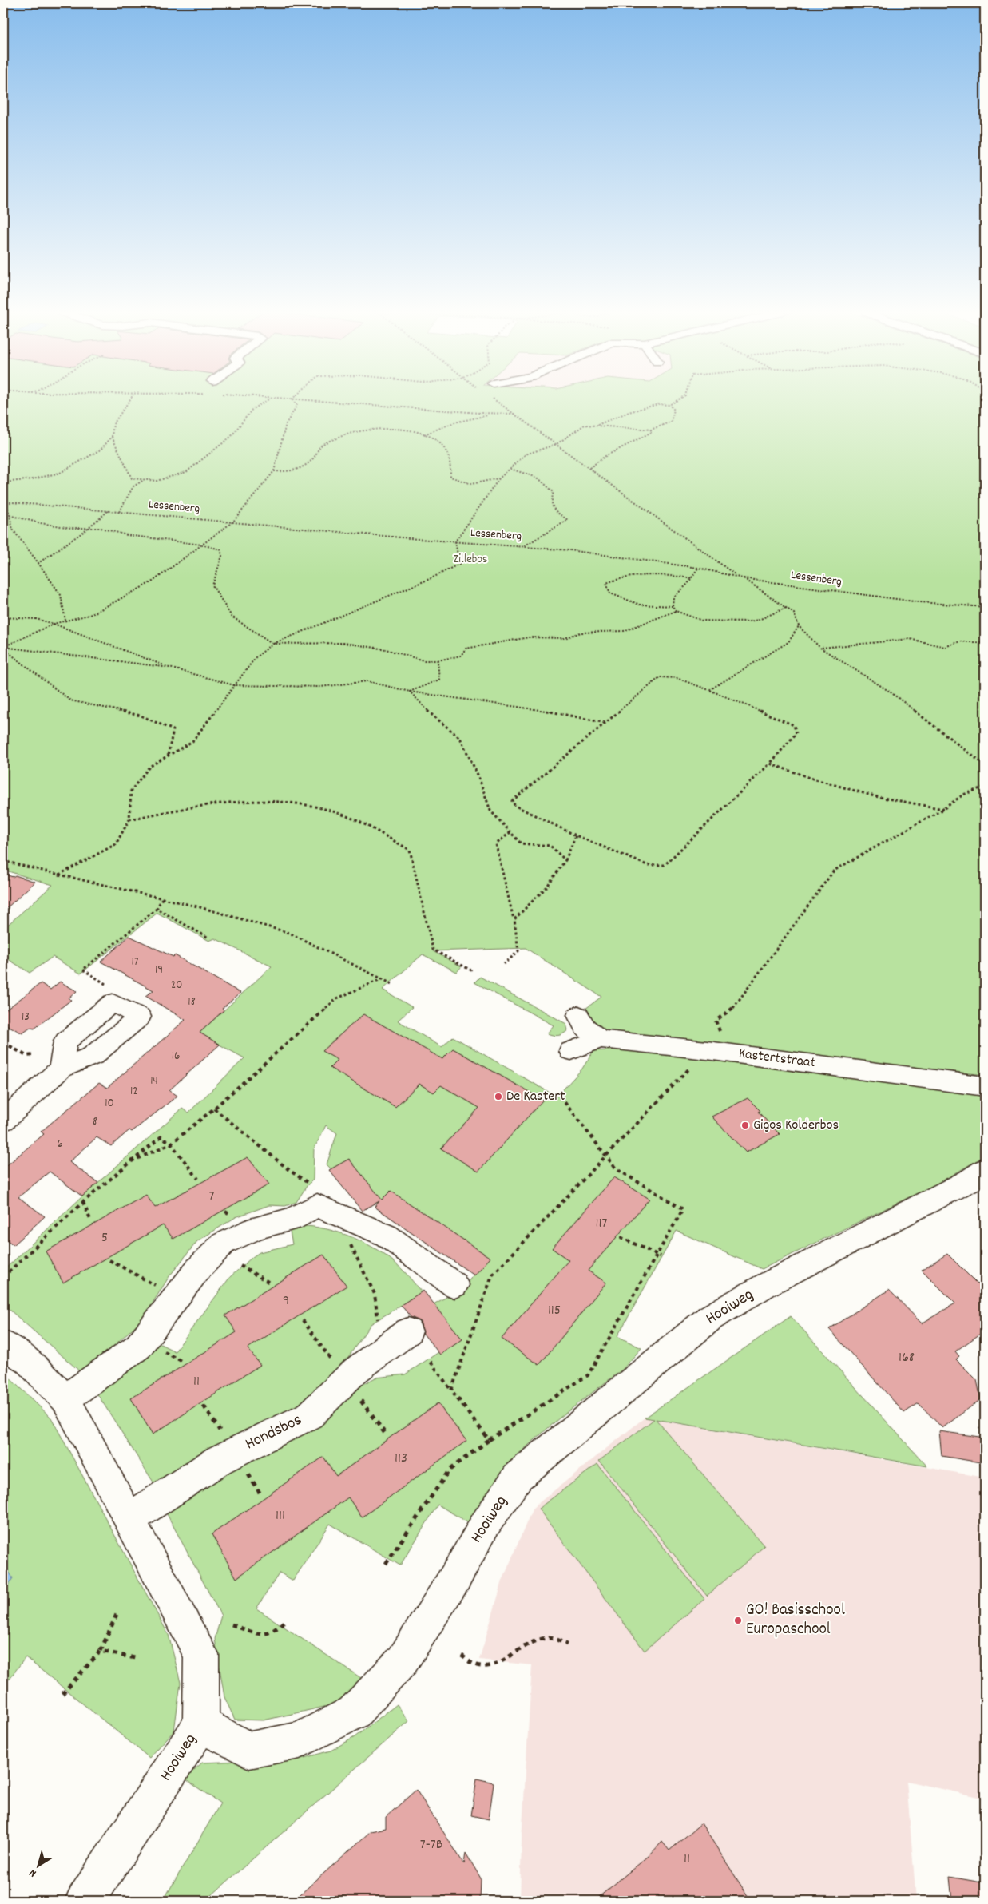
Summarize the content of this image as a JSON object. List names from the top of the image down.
{
  "streets": {
    "street": ["Kastertstraat", "Hooiweg", "Hondsbos"],
    "path": ["Lessenberg"]
  },
  "parks": ["Zillebos"],
  "places": ["De Kastert", "Gigos Kolderbos", "GO! Basisschool Europaschool"],
  "house_numbers": [
    "17",
    "19",
    "20",
    "18",
    "13",
    "16",
    "14",
    "12",
    "10",
    "8",
    "6",
    "7",
    "117",
    "5",
    "9",
    "115",
    "168",
    "11",
    "113",
    "111",
    "7-7B",
    "11"
  ],
  "north": "bottom left"
}
